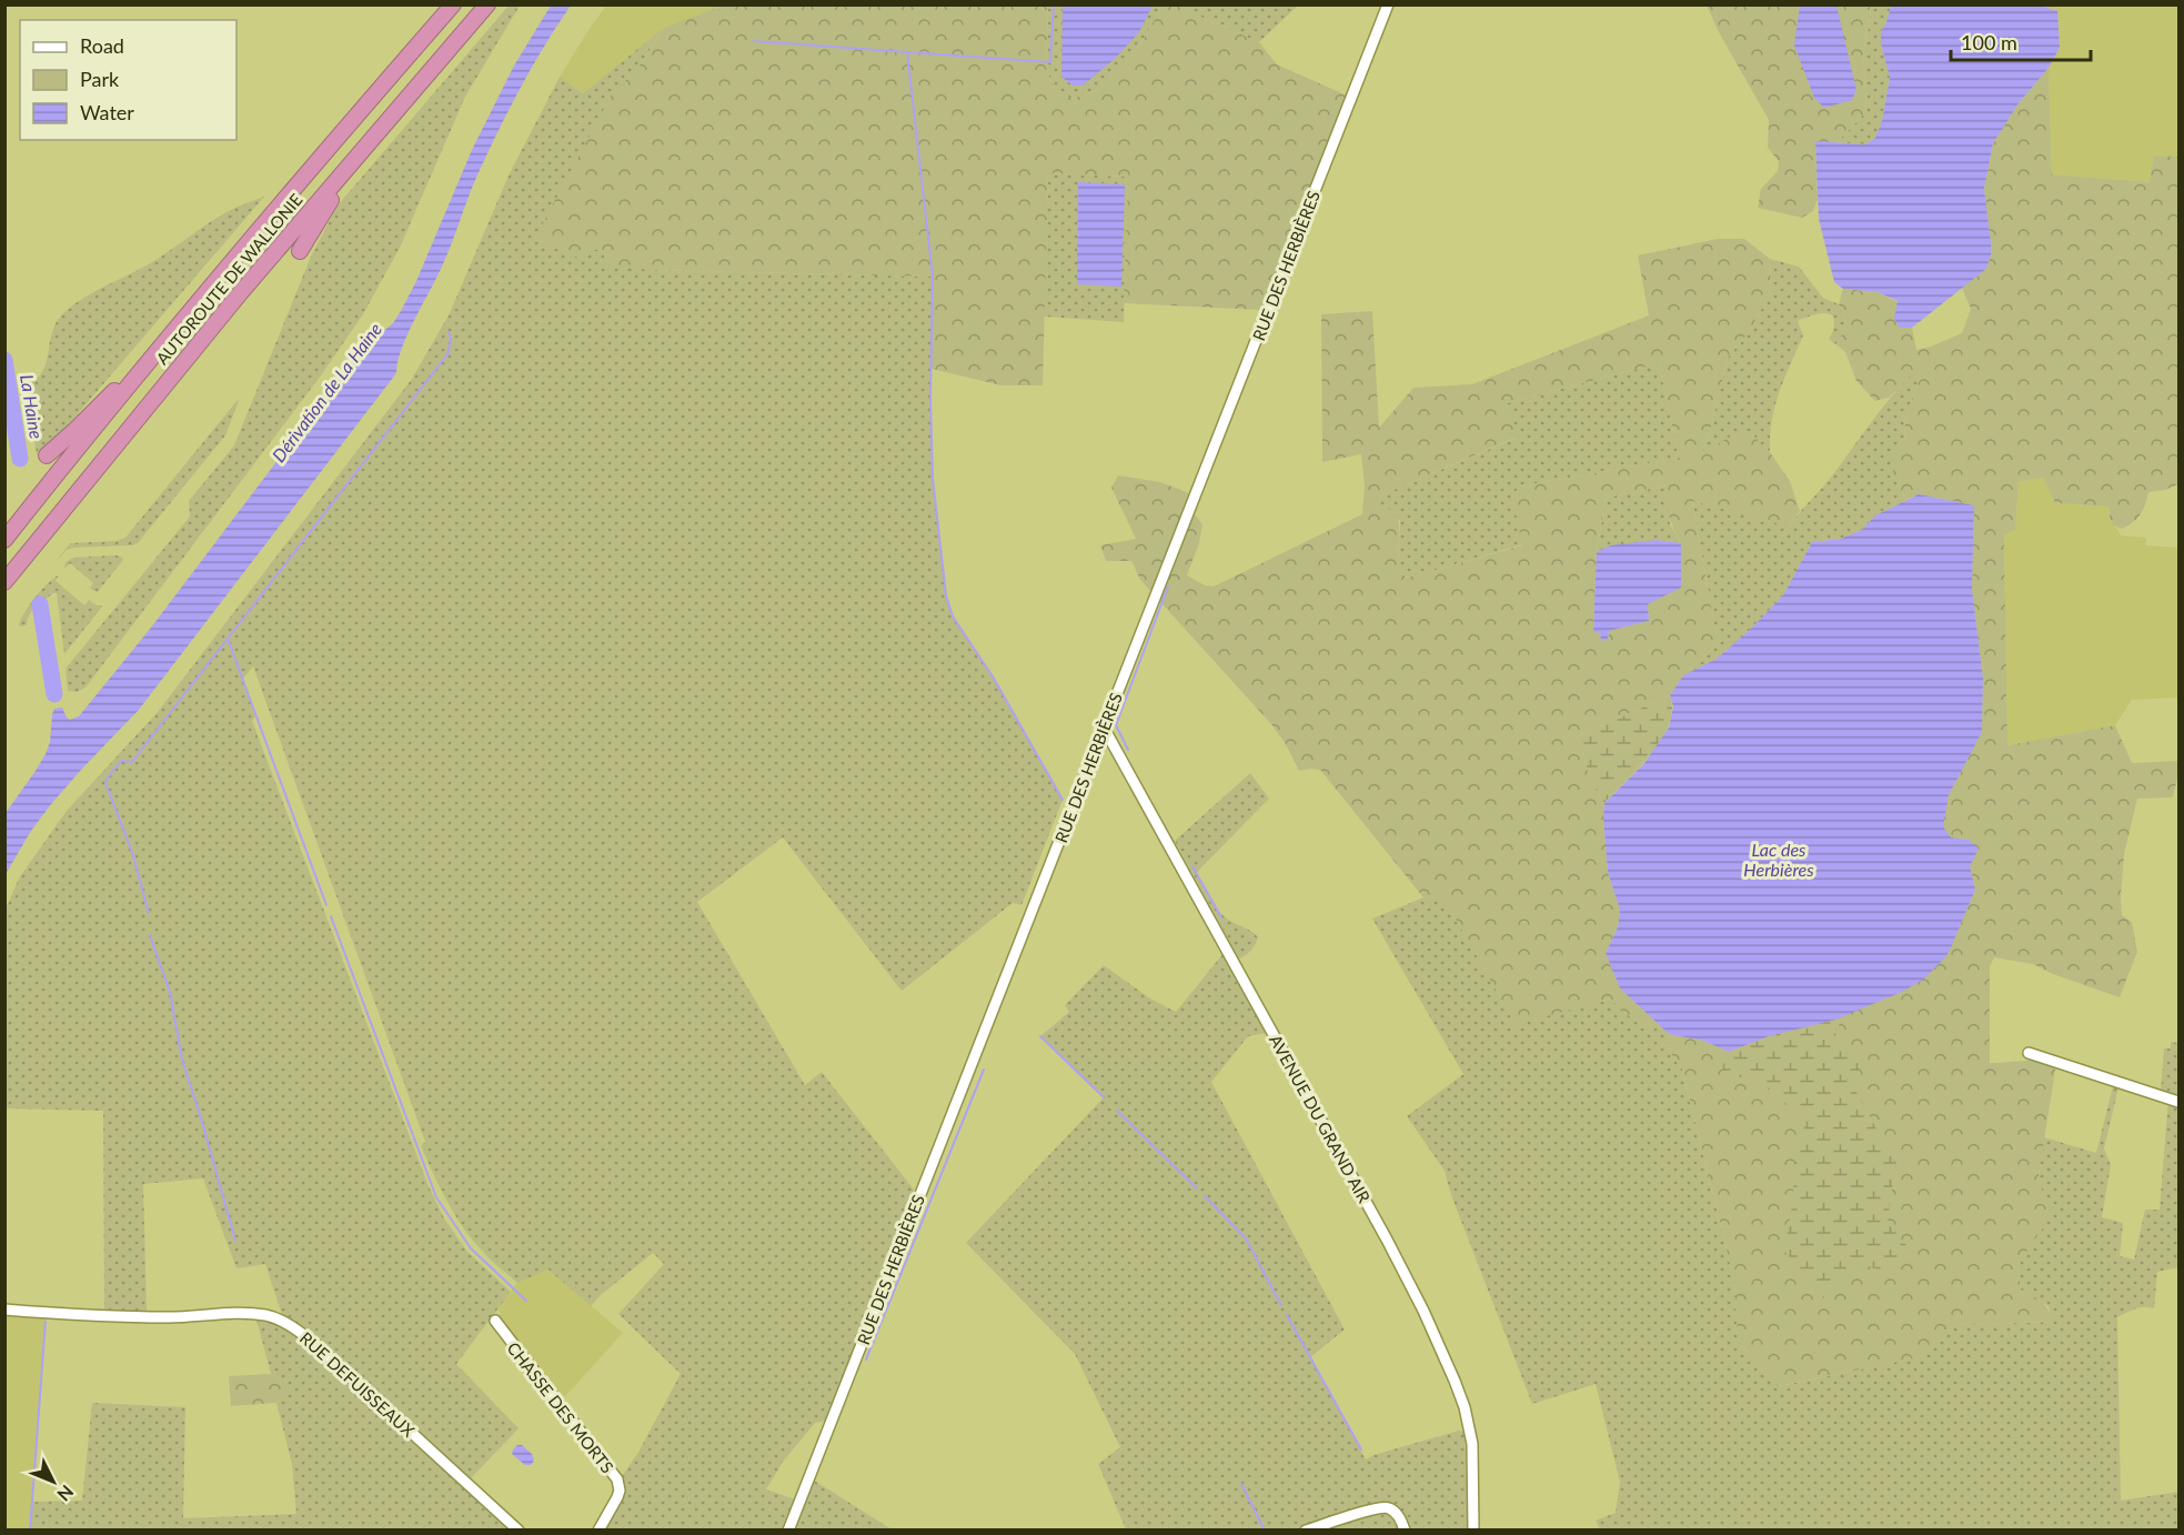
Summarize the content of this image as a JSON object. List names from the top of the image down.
{
  "streets": {
    "highway": ["AUTOROUTE DE WALLONIE"],
    "street": [
      "RUE DES HERBIÈRES",
      "AVENUE DU GRAND AIR",
      "RUE DEFUISSEAUX",
      "CHASSE DES MORTS"
    ]
  },
  "crossings": [
    ["RUE DES HERBIÈRES", "AVENUE DU GRAND AIR"]
  ],
  "water": ["Dérivation de La Haine", "La Haine", "Lac des Herbières"],
  "legend": ["Road", "Park", "Water"],
  "scale_bar": "100 m",
  "north": "bottom right"
}
